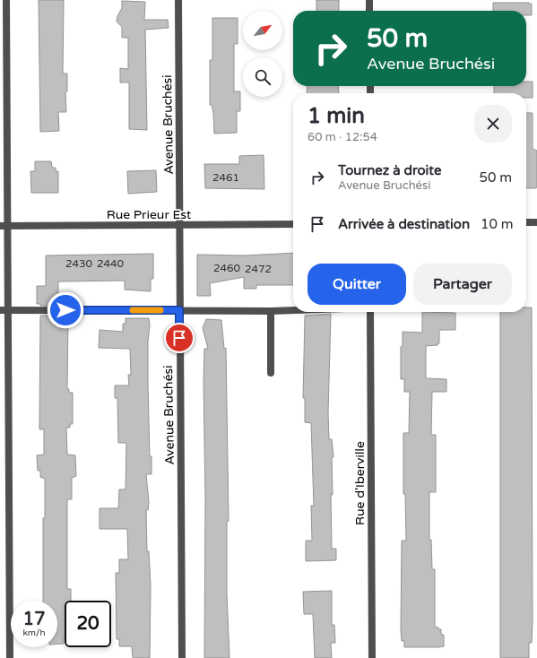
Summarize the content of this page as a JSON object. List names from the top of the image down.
{
  "streets": {
    "street": ["Avenue Bruchési", "Rue Prieur Est", "Rue d'Iberville"]
  },
  "crossings": [
    ["Avenue Bruchési", "Rue Prieur Est"]
  ],
  "house_numbers": [
    "2461",
    "2430",
    "2440",
    "2460",
    "2472"
  ],
  "north": "top right",
  "page": {
    "turn": ["50 m", "Avenue Bruchési"],
    "heading": ["1 min", "60 m · 12:54"],
    "list": [
      {
        "name": "Tournez à droite",
        "note": "Avenue Bruchési",
        "value": "50 m"
      },
      {
        "name": "Arrivée à destination",
        "value": "10 m"
      }
    ],
    "buttons": ["Quitter", "Partager"],
    "speed": "17 km/h",
    "limit": "20"
  }
}
